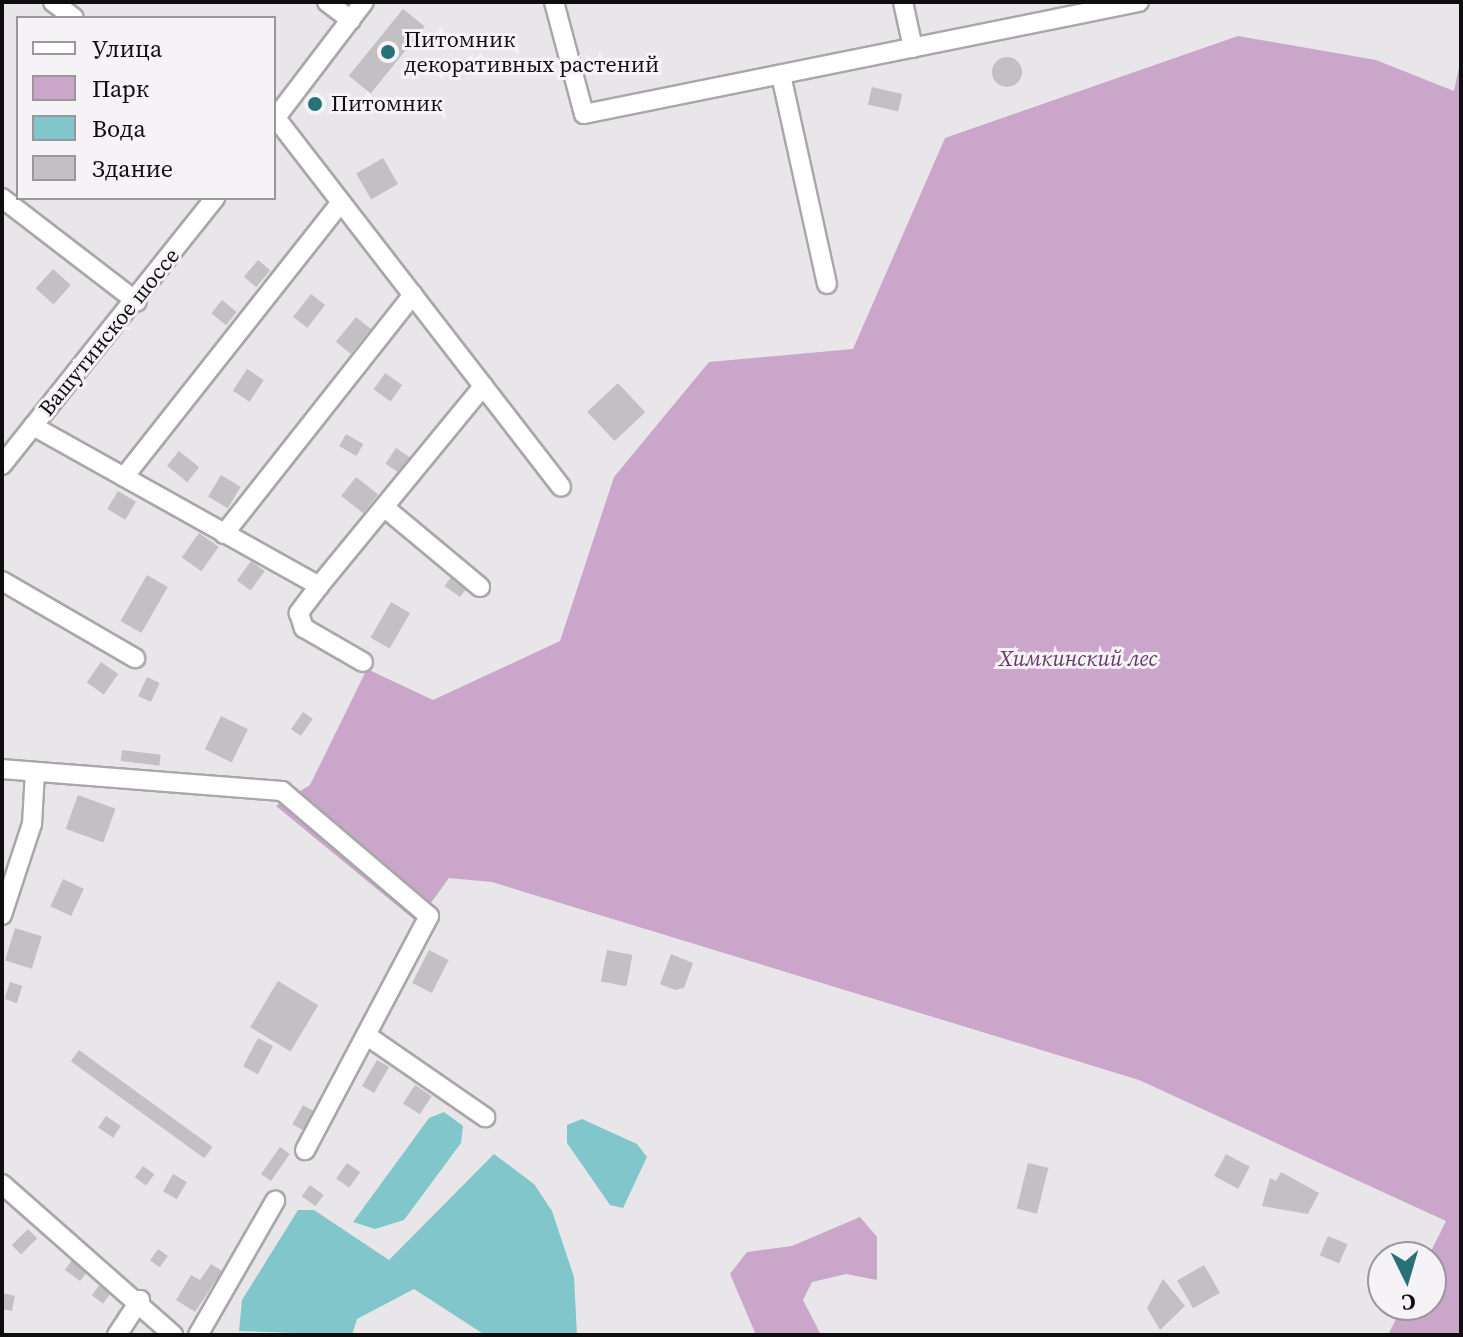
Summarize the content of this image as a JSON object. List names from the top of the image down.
{
  "streets": {
    "street": ["Вашутинское шоссе"]
  },
  "parks": ["Химкинский лес"],
  "places": ["Питомник декоративных растений", "Питомник"],
  "legend": [
    "Улица",
    "Парк",
    "Вода",
    "Здание"
  ],
  "north": "bottom"
}
